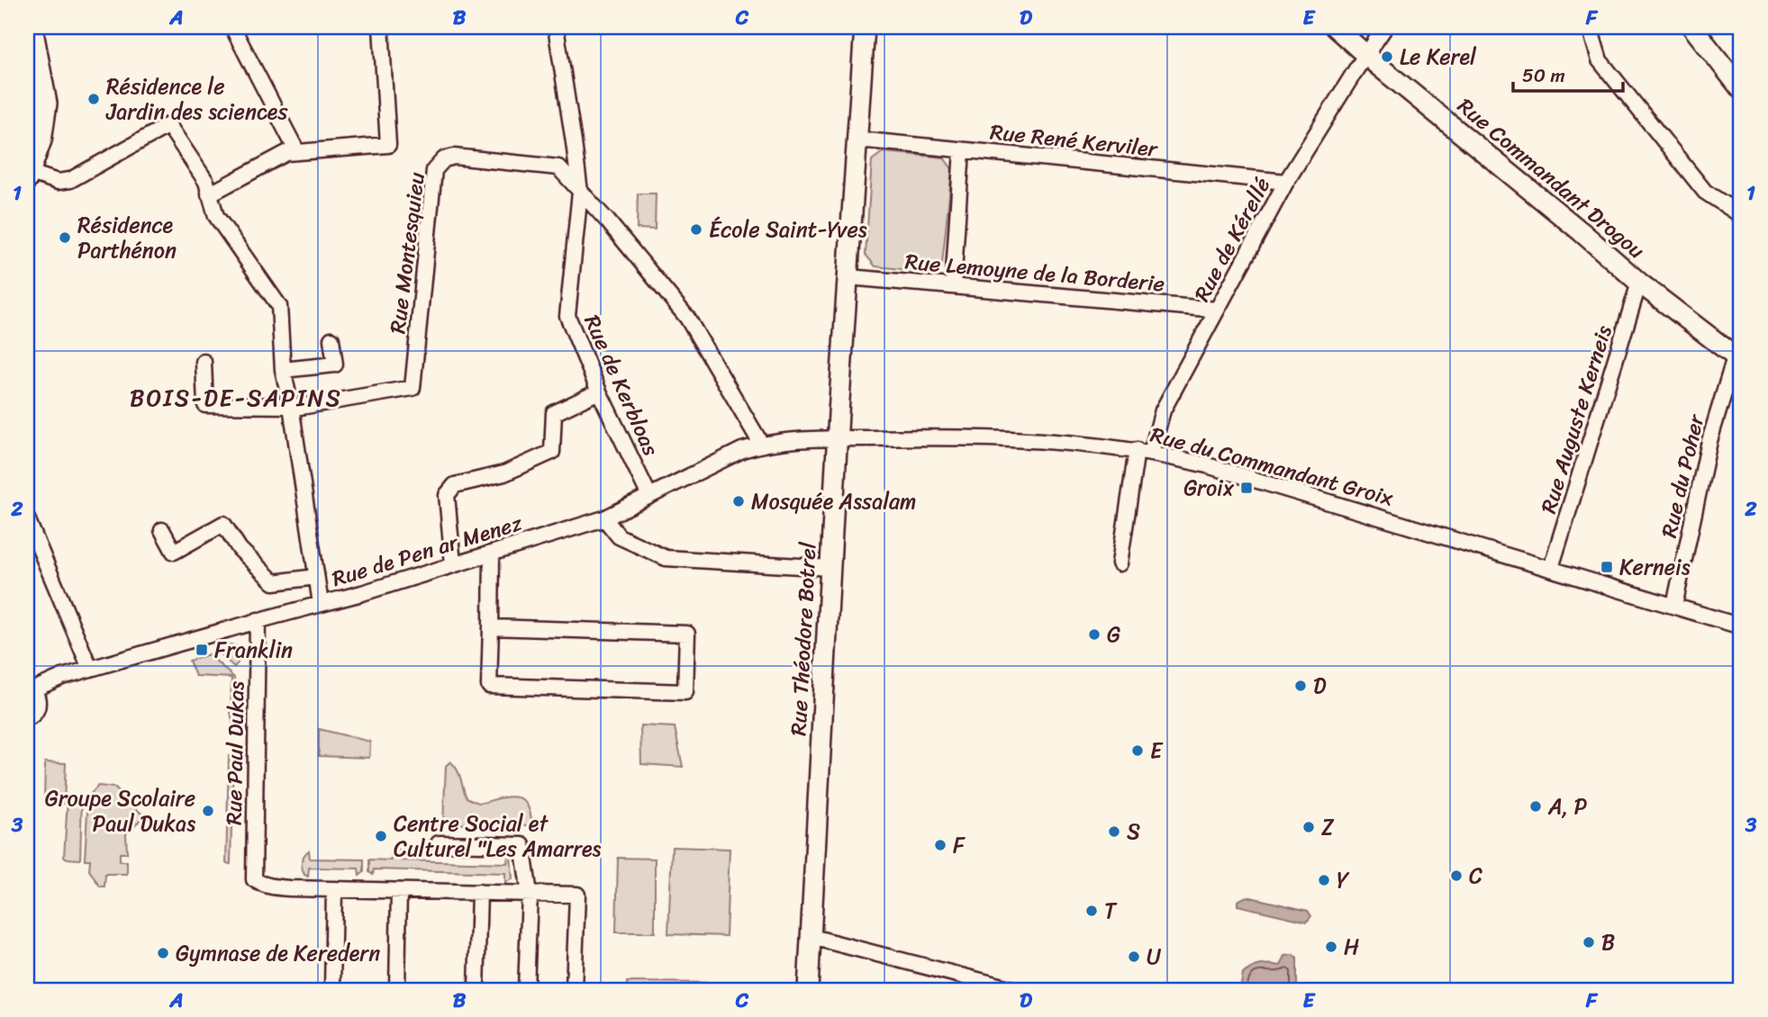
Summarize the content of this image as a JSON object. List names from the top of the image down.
{
  "streets": {
    "street": [
      "Rue René Kerviler",
      "Rue Commandant Drogou",
      "Rue de Kérellé",
      "Rue Montesquieu",
      "Rue Lemoyne de la Borderie",
      "Rue de Kerbloas",
      "Rue Auguste Kerneis",
      "Rue du Commandant Groix",
      "Rue du Poher",
      "Rue de Pen ar Menez",
      "Rue Théodore Botrel",
      "Rue Paul Dukas"
    ]
  },
  "crossings": [
    ["Rue René Kerviler", "Rue de Kérellé"],
    ["Rue René Kerviler", "Rue Théodore Botrel"],
    ["Rue Commandant Drogou", "Rue de Kérellé"],
    ["Rue Commandant Drogou", "Rue Auguste Kerneis"],
    ["Rue Commandant Drogou", "Rue du Poher"],
    ["Rue de Kérellé", "Rue Lemoyne de la Borderie"],
    ["Rue de Kérellé", "Rue du Commandant Groix"],
    ["Rue Montesquieu", "Rue de Kerbloas"],
    ["Rue Lemoyne de la Borderie", "Rue Théodore Botrel"],
    ["Rue de Kerbloas", "Rue du Commandant Groix"],
    ["Rue Auguste Kerneis", "Rue du Commandant Groix"],
    ["Rue du Commandant Groix", "Rue du Poher"],
    ["Rue du Commandant Groix", "Rue de Pen ar Menez"],
    ["Rue du Commandant Groix", "Rue Théodore Botrel"],
    ["Rue de Pen ar Menez", "Rue Paul Dukas"]
  ],
  "districts": ["BOIS-DE-SAPINS"],
  "places": {
    "other": [
      "Le Kerel",
      "Résidence le Jardin des sciences",
      "École Saint-Yves",
      "Résidence Parthénon",
      "Mosquée Assalam",
      "G",
      "D",
      "E",
      "A, P",
      "Groupe Scolaire Paul Dukas",
      "Z",
      "S",
      "Centre Social et Culturel \"Les Amarres",
      "F",
      "C",
      "Y",
      "T",
      "B",
      "H",
      "Gymnase de Keredern",
      "U"
    ],
    "transit": ["Groix", "Kerneis", "Franklin"]
  },
  "scale_bar": "50 m",
  "grid": {
    "columns": [
      "A",
      "B",
      "C",
      "D",
      "E",
      "F"
    ],
    "rows": ["1", "2", "3"]
  }
}
